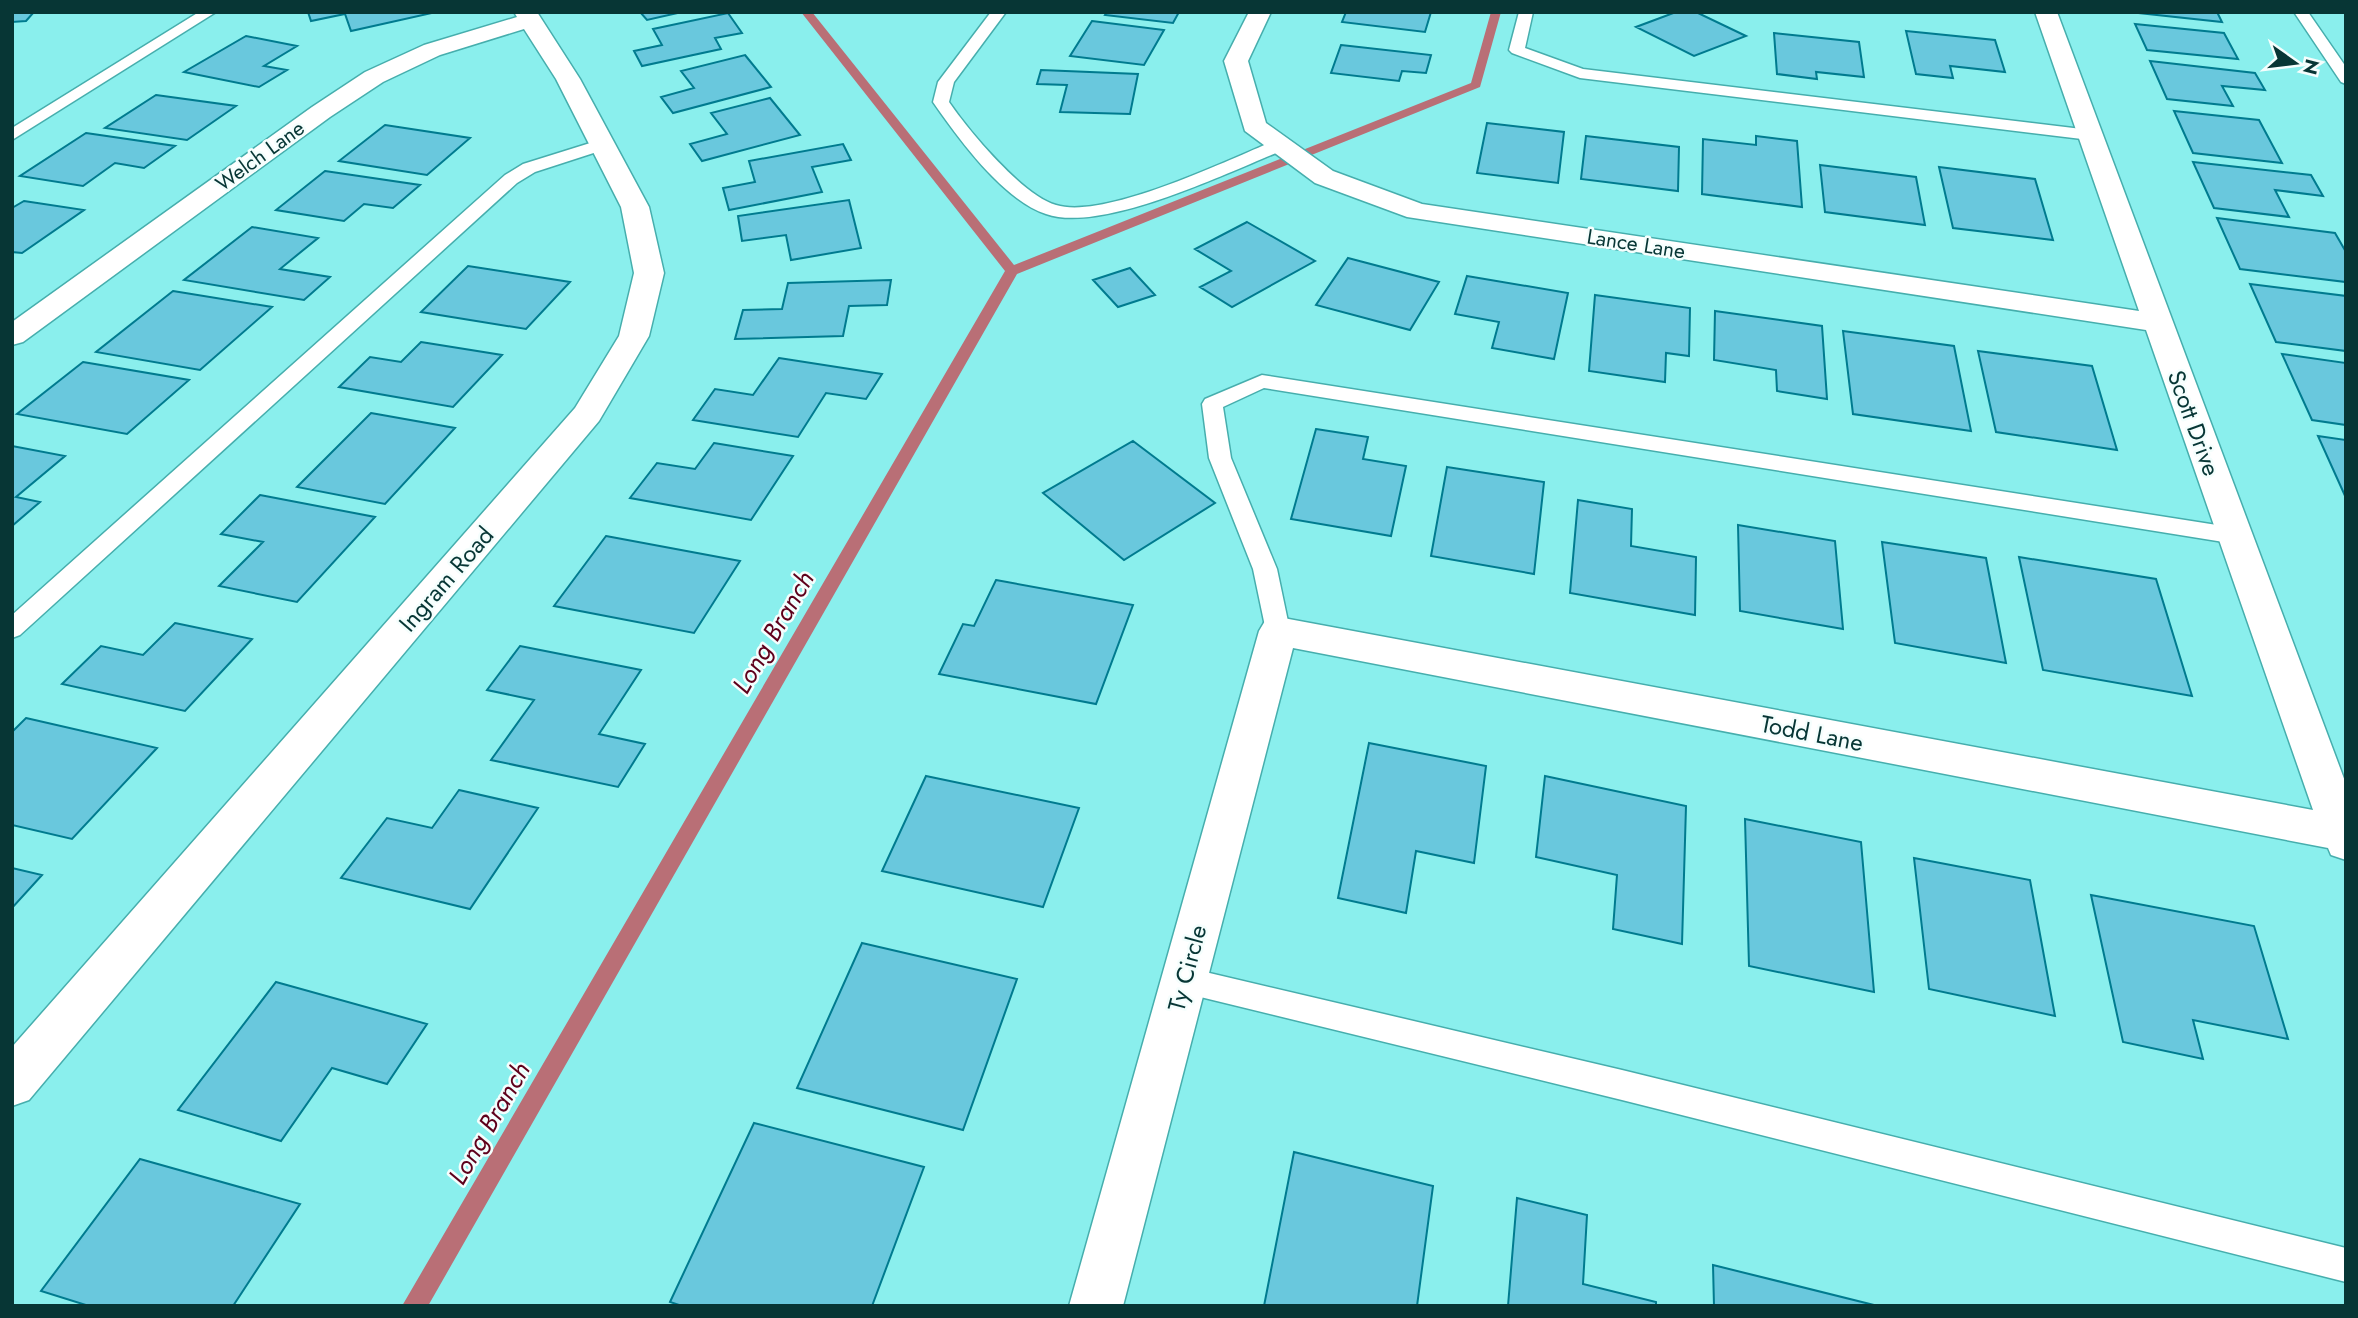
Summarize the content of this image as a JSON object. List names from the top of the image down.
{
  "streets": {
    "street": [
      "Welch Lane",
      "Lance Lane",
      "Scott Drive",
      "Ingram Road",
      "Todd Lane",
      "Ty Circle"
    ]
  },
  "crossings": [
    ["Welch Lane", "Ingram Road"],
    ["Lance Lane", "Scott Drive"],
    ["Scott Drive", "Todd Lane"],
    ["Todd Lane", "Ty Circle"]
  ],
  "water": ["Long Branch"],
  "north": "right"
}
